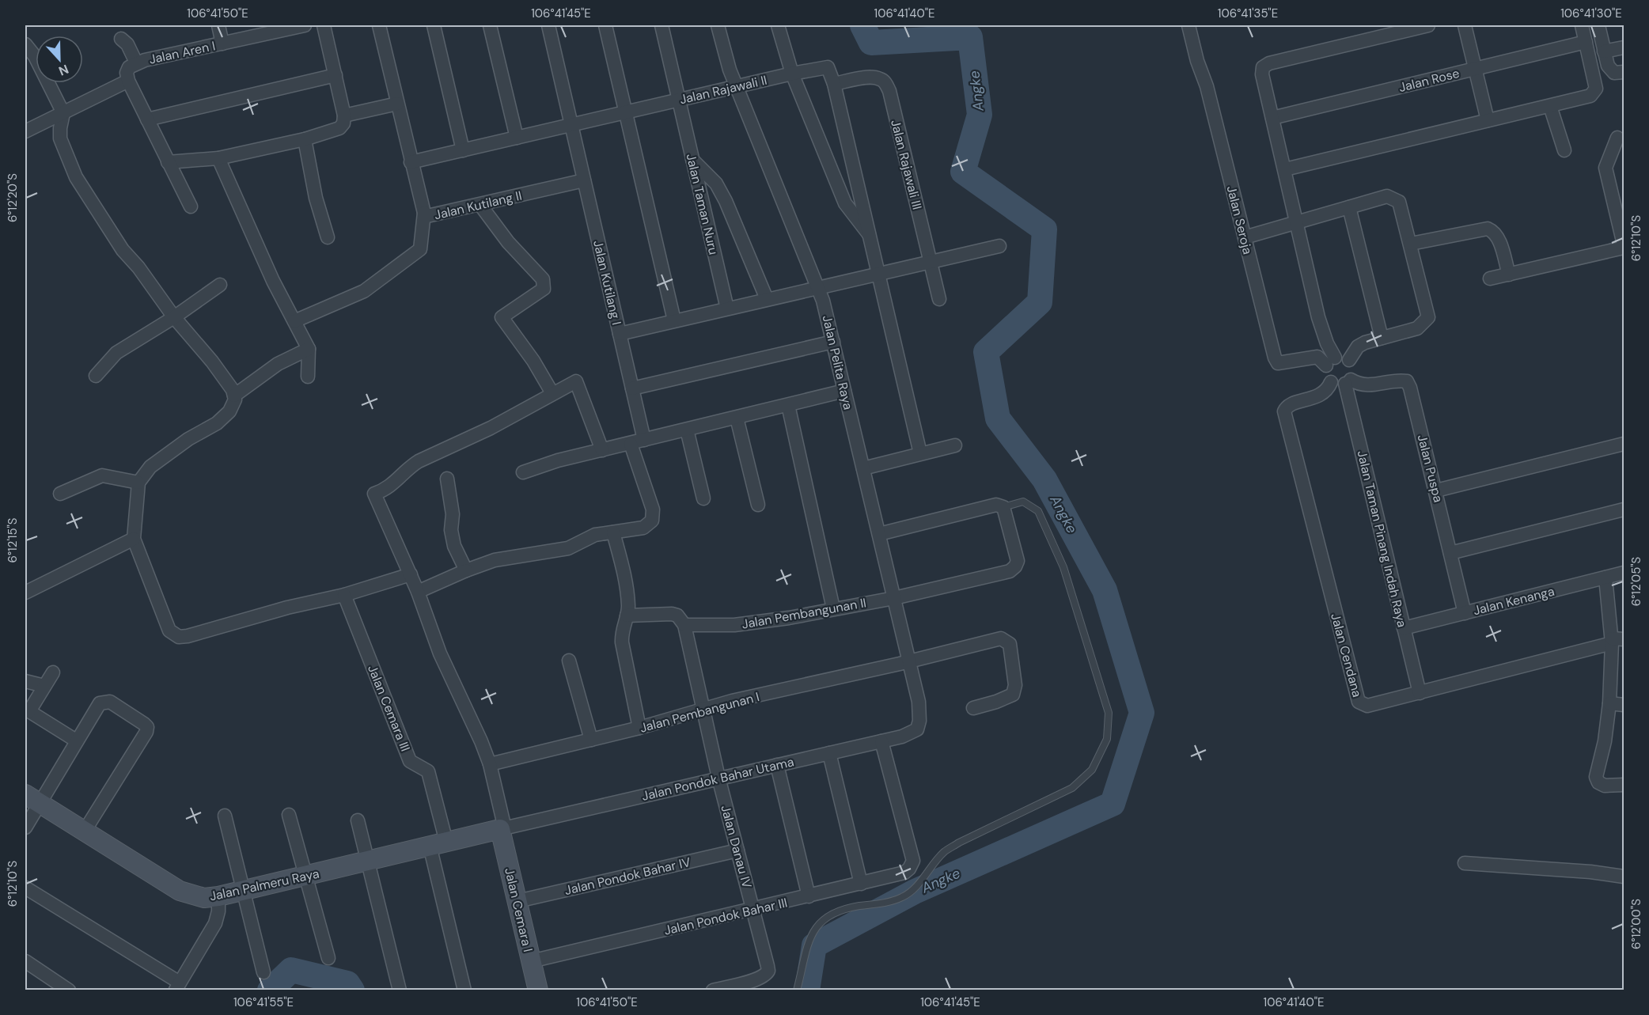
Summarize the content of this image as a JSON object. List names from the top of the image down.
{
  "streets": {
    "street": [
      "Jalan Aren I",
      "Jalan Rose",
      "Jalan Rajawali II",
      "Jalan Rajawali III",
      "Jalan Taman Nuru",
      "Jalan Kutilang II",
      "Jalan Seroja",
      "Jalan Kutilang I",
      "Jalan Pelita Raya",
      "Jalan Puspa",
      "Jalan Taman Pinang Indah Raya",
      "Jalan Kenanga",
      "Jalan Pembangunan II",
      "Jalan Cendana",
      "Jalan Cemara III",
      "Jalan Pembangunan I",
      "Jalan Pondok Bahar Utama",
      "Jalan Danau IV",
      "Jalan Pondok Bahar IV",
      "Jalan Palmeru Raya",
      "Jalan Cemara I",
      "Jalan Pondok Bahar III"
    ]
  },
  "crossings": [
    ["Jalan Rajawali II", "Jalan Rajawali III"],
    ["Jalan Rajawali II", "Jalan Taman Nuru"],
    ["Jalan Rajawali II", "Jalan Kutilang II"],
    ["Jalan Rajawali II", "Jalan Kutilang I"],
    ["Jalan Rajawali II", "Jalan Pelita Raya"],
    ["Jalan Kutilang II", "Jalan Kutilang I"],
    ["Jalan Seroja", "Jalan Puspa"],
    ["Jalan Seroja", "Jalan Taman Pinang Indah Raya"],
    ["Jalan Seroja", "Jalan Cendana"],
    ["Jalan Pelita Raya", "Jalan Pembangunan II"],
    ["Jalan Pelita Raya", "Jalan Pembangunan I"],
    ["Jalan Pelita Raya", "Jalan Pondok Bahar Utama"],
    ["Jalan Puspa", "Jalan Taman Pinang Indah Raya"],
    ["Jalan Puspa", "Jalan Kenanga"],
    ["Jalan Puspa", "Jalan Cendana"],
    ["Jalan Taman Pinang Indah Raya", "Jalan Kenanga"],
    ["Jalan Taman Pinang Indah Raya", "Jalan Cendana"],
    ["Jalan Pembangunan II", "Jalan Danau IV"],
    ["Jalan Cemara III", "Jalan Palmeru Raya"],
    ["Jalan Pembangunan I", "Jalan Danau IV"],
    ["Jalan Pembangunan I", "Jalan Cemara I"],
    ["Jalan Pondok Bahar Utama", "Jalan Danau IV"],
    ["Jalan Pondok Bahar Utama", "Jalan Palmeru Raya"],
    ["Jalan Pondok Bahar Utama", "Jalan Cemara I"],
    ["Jalan Pondok Bahar Utama", "Jalan Pondok Bahar III"],
    ["Jalan Danau IV", "Jalan Pondok Bahar IV"],
    ["Jalan Danau IV", "Jalan Pondok Bahar III"],
    ["Jalan Pondok Bahar IV", "Jalan Cemara I"],
    ["Jalan Palmeru Raya", "Jalan Cemara I"],
    ["Jalan Cemara I", "Jalan Pondok Bahar III"]
  ],
  "water": ["Angke"],
  "north": "bottom",
  "coordinates": [
    "106°41'50\"E",
    "106°41'45\"E",
    "106°41'40\"E",
    "106°41'35\"E",
    "106°41'30\"E",
    "6°12'20\"S",
    "6°12'10\"S",
    "6°12'15\"S",
    "6°12'05\"S",
    "6°12'00\"S",
    "106°41'55\"E"
  ]
}
